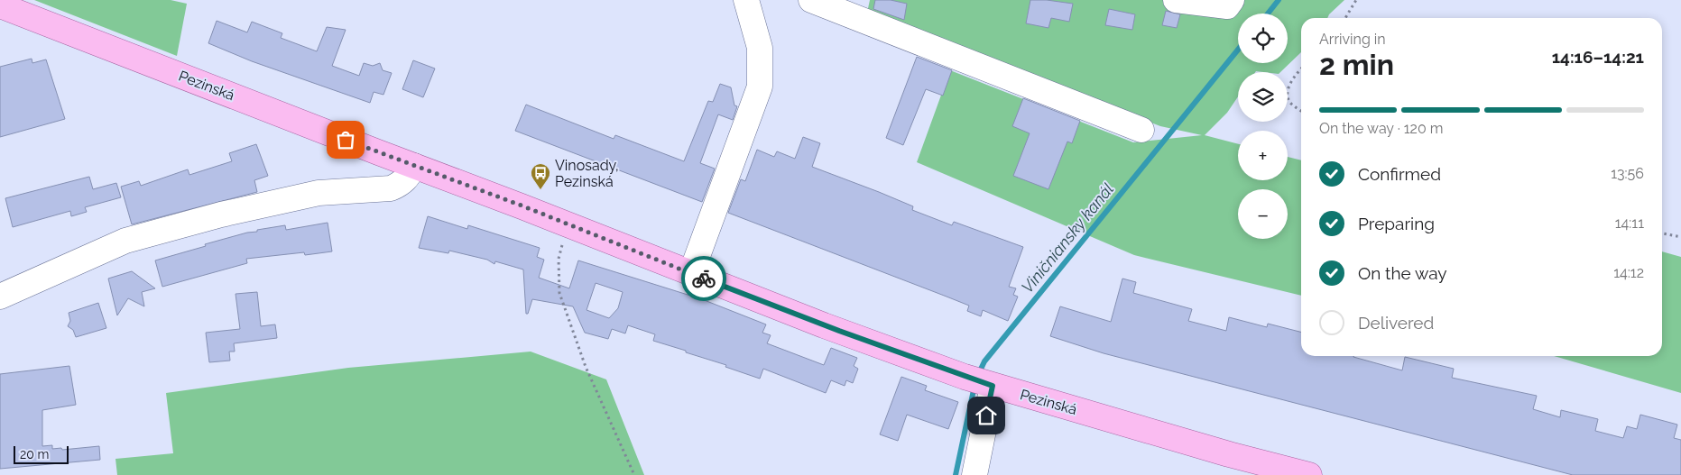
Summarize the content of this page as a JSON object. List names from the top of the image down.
{
  "streets": {
    "main road": ["Pezinská"]
  },
  "water": ["Viničniansky kanál"],
  "places": {
    "bus stop": ["Vinosady, Pezinská"]
  },
  "scale_bar": "20 m",
  "page": {
    "map_buttons": ["+", "−"],
    "heading": ["2 min", "Arriving in", "14:16–14:21"],
    "bar": "On the way · 120 m",
    "list": [
      ["Confirmed", "13:56"],
      ["Preparing", "14:11"],
      ["On the way", "14:12"],
      "Delivered"
    ],
    "scale": "20 m"
  }
}
